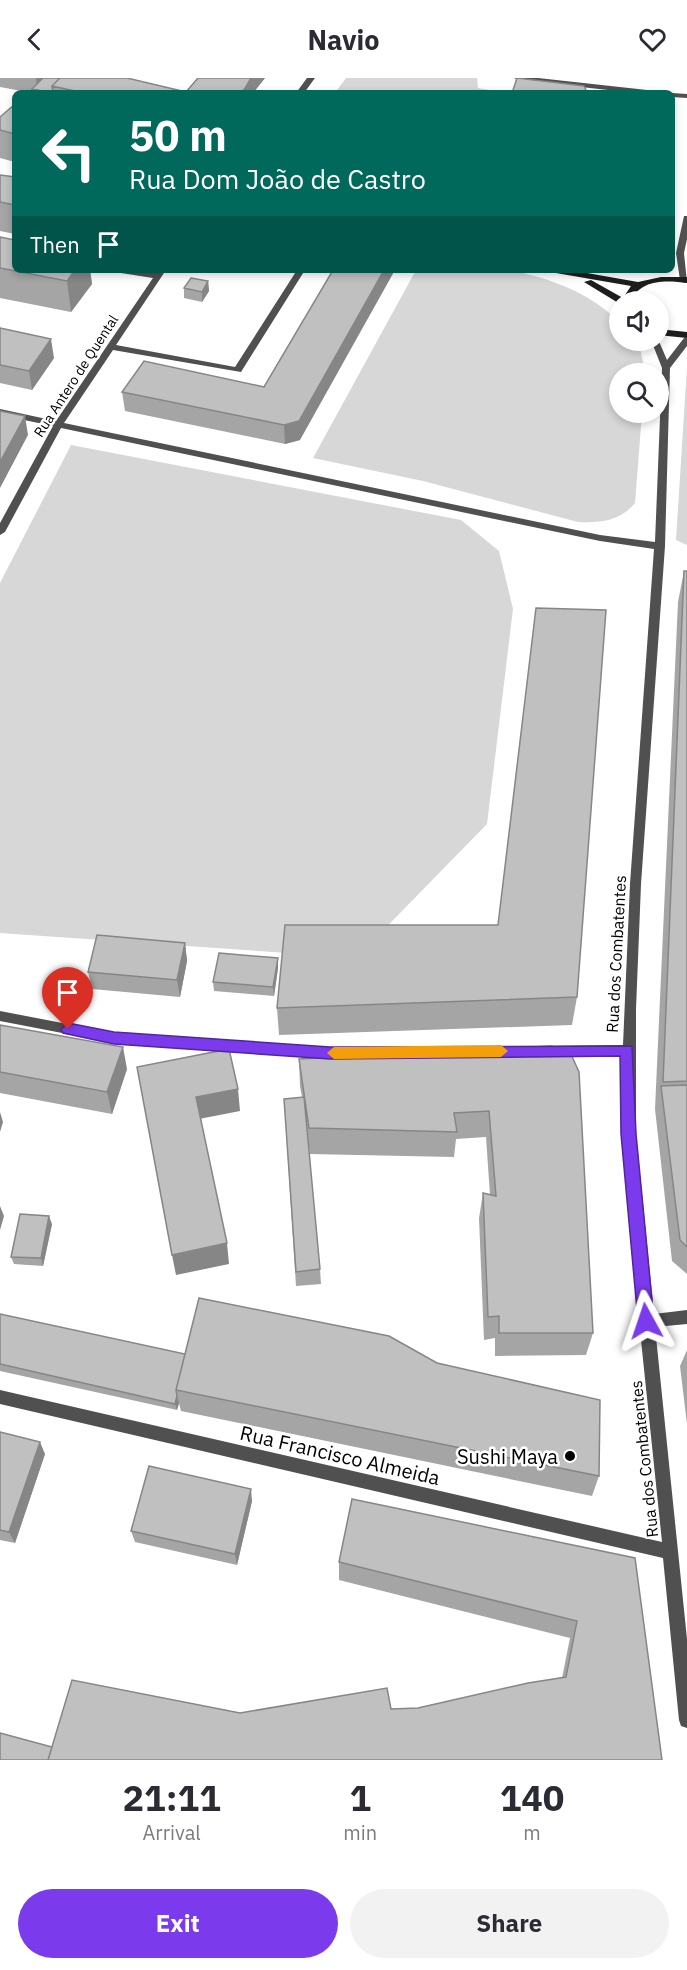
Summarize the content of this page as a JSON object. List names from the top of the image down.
{
  "streets": {
    "street": ["Rua Antero de Quental", "Rua dos Combatentes", "Rua Francisco Almeida"]
  },
  "crossings": [
    ["Rua dos Combatentes", "Rua Francisco Almeida"]
  ],
  "places": ["Sushi Maya"],
  "page": {
    "header": "Navio",
    "turn": ["50 m", "Rua Dom João de Castro"],
    "then": "Then",
    "eta": [
      "21:11",
      "Arrival",
      "1",
      "min",
      "140",
      "m"
    ],
    "buttons": ["Exit", "Share"]
  }
}
